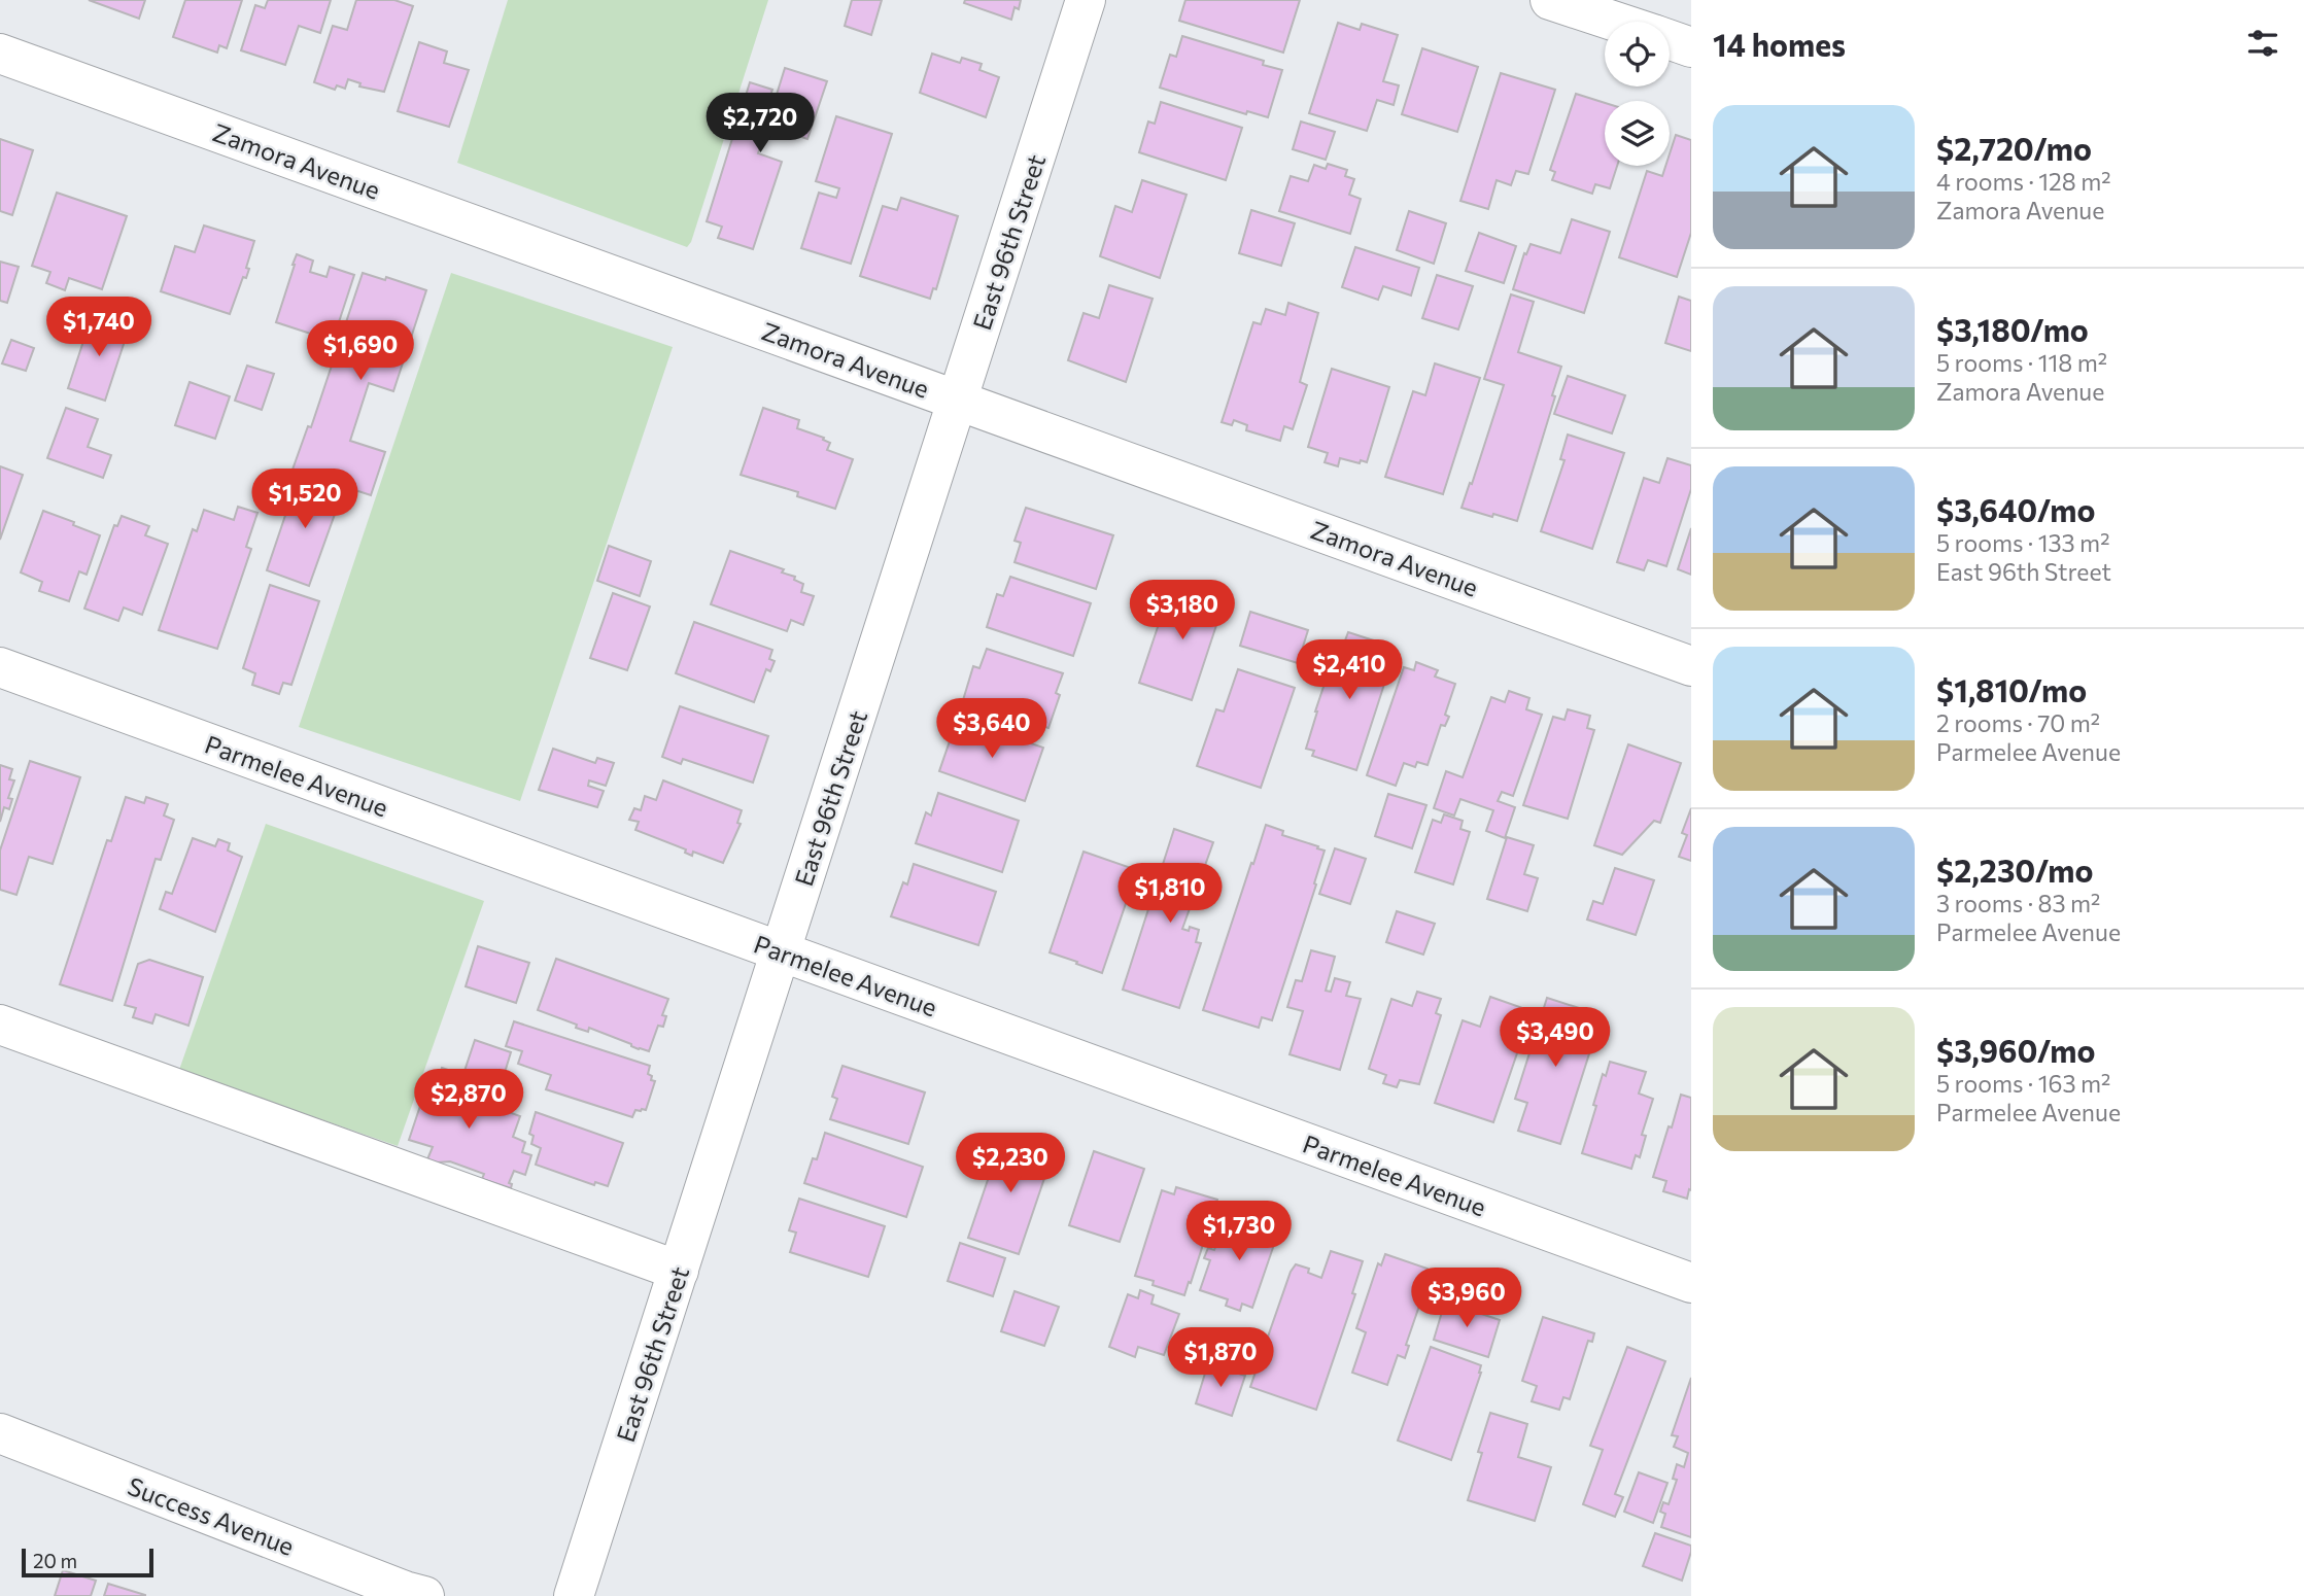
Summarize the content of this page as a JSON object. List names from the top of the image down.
{
  "streets": {
    "street": [
      "Zamora Avenue",
      "East 96th Street",
      "Parmelee Avenue",
      "Success Avenue"
    ]
  },
  "crossings": [
    ["Zamora Avenue", "East 96th Street"],
    ["East 96th Street", "Parmelee Avenue"]
  ],
  "scale_bar": "20 m",
  "page": {
    "heading": "14 homes",
    "list": [
      {
        "name": "$2,720/mo",
        "note": "4 rooms · 128 m² · Zamora Avenue"
      },
      {
        "name": "$3,180/mo",
        "note": "5 rooms · 118 m² · Zamora Avenue"
      },
      {
        "name": "$3,640/mo",
        "note": "5 rooms · 133 m² · East 96th Street"
      },
      {
        "name": "$1,810/mo",
        "note": "2 rooms · 70 m² · Parmelee Avenue"
      },
      {
        "name": "$2,230/mo",
        "note": "3 rooms · 83 m² · Parmelee Avenue"
      },
      {
        "name": "$3,960/mo",
        "note": "5 rooms · 163 m² · Parmelee Avenue"
      }
    ],
    "price": [
      "$2,720",
      "$1,740",
      "$1,690",
      "$1,520",
      "$3,180",
      "$2,410",
      "$3,640",
      "$1,810",
      "$3,490",
      "$2,870",
      "$2,230",
      "$1,730",
      "$3,960",
      "$1,870"
    ],
    "scale": "20 m"
  }
}
